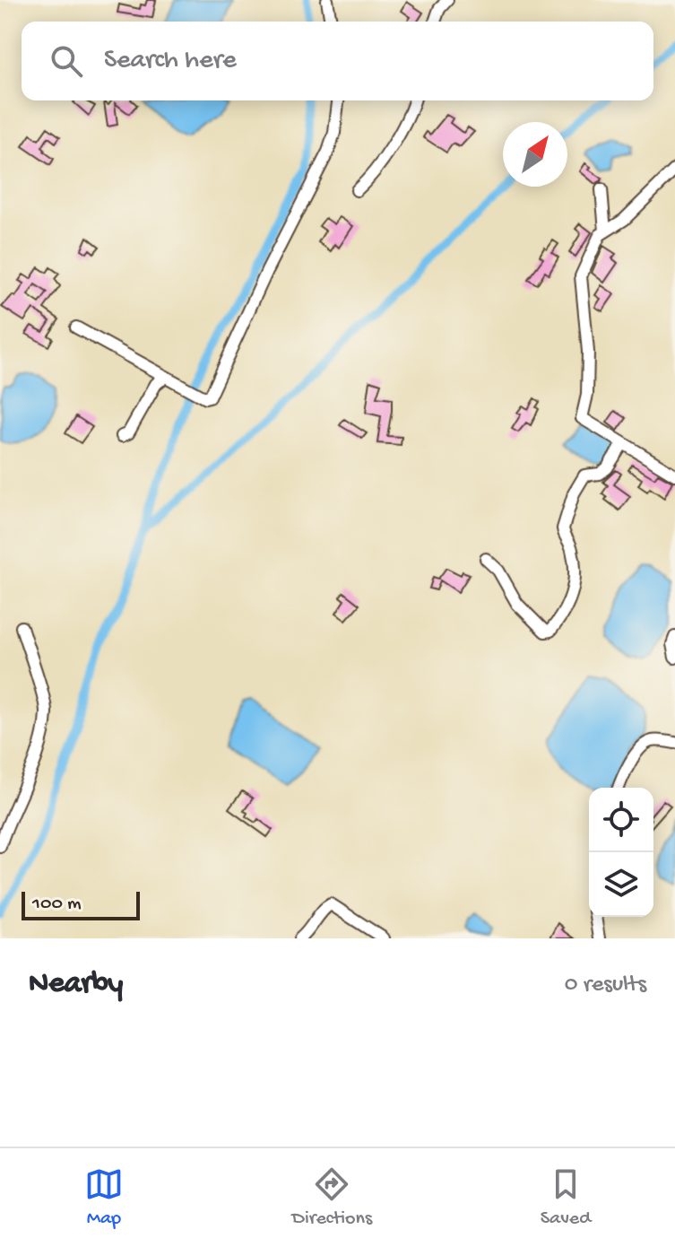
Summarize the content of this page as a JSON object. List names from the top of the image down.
{
  "scale_bar": "100 m",
  "north": "top right",
  "page": {
    "search": "Search here",
    "scale": "100 m",
    "heading": ["Nearby", "0 results"],
    "nav": ["Map", "Directions", "Saved"]
  }
}
